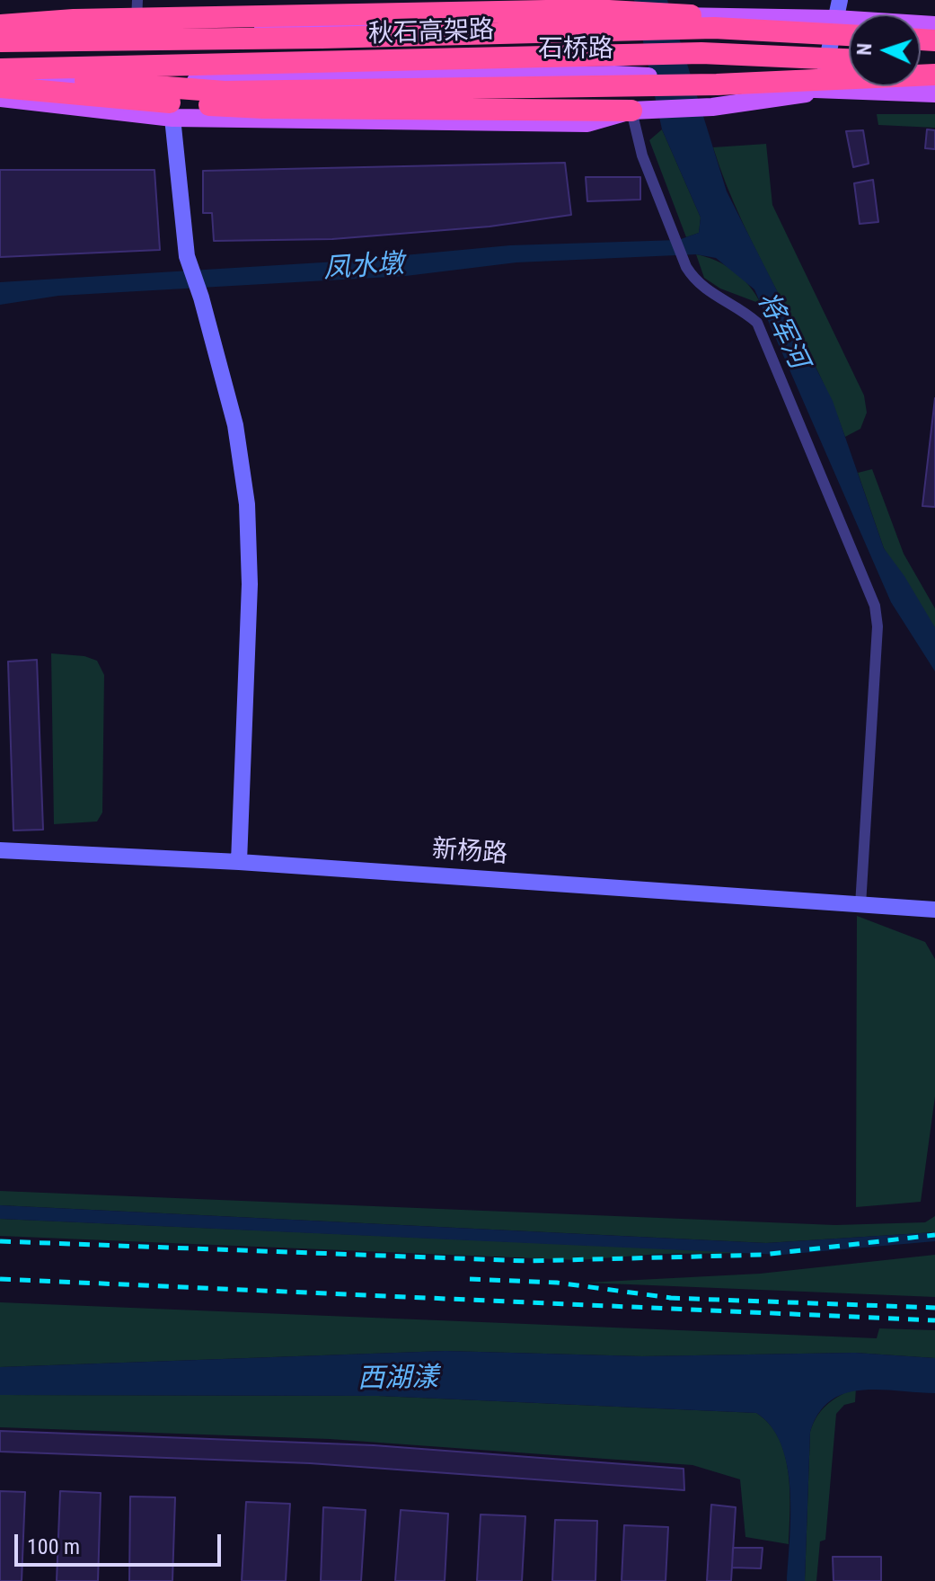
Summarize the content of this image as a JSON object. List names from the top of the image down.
{
  "streets": {
    "highway": ["秋石高架路"],
    "main road": ["石桥路"],
    "street": ["新杨路"]
  },
  "water": ["凤水墩", "将军河", "西湖漾"],
  "scale_bar": "100 m",
  "north": "left"
}
